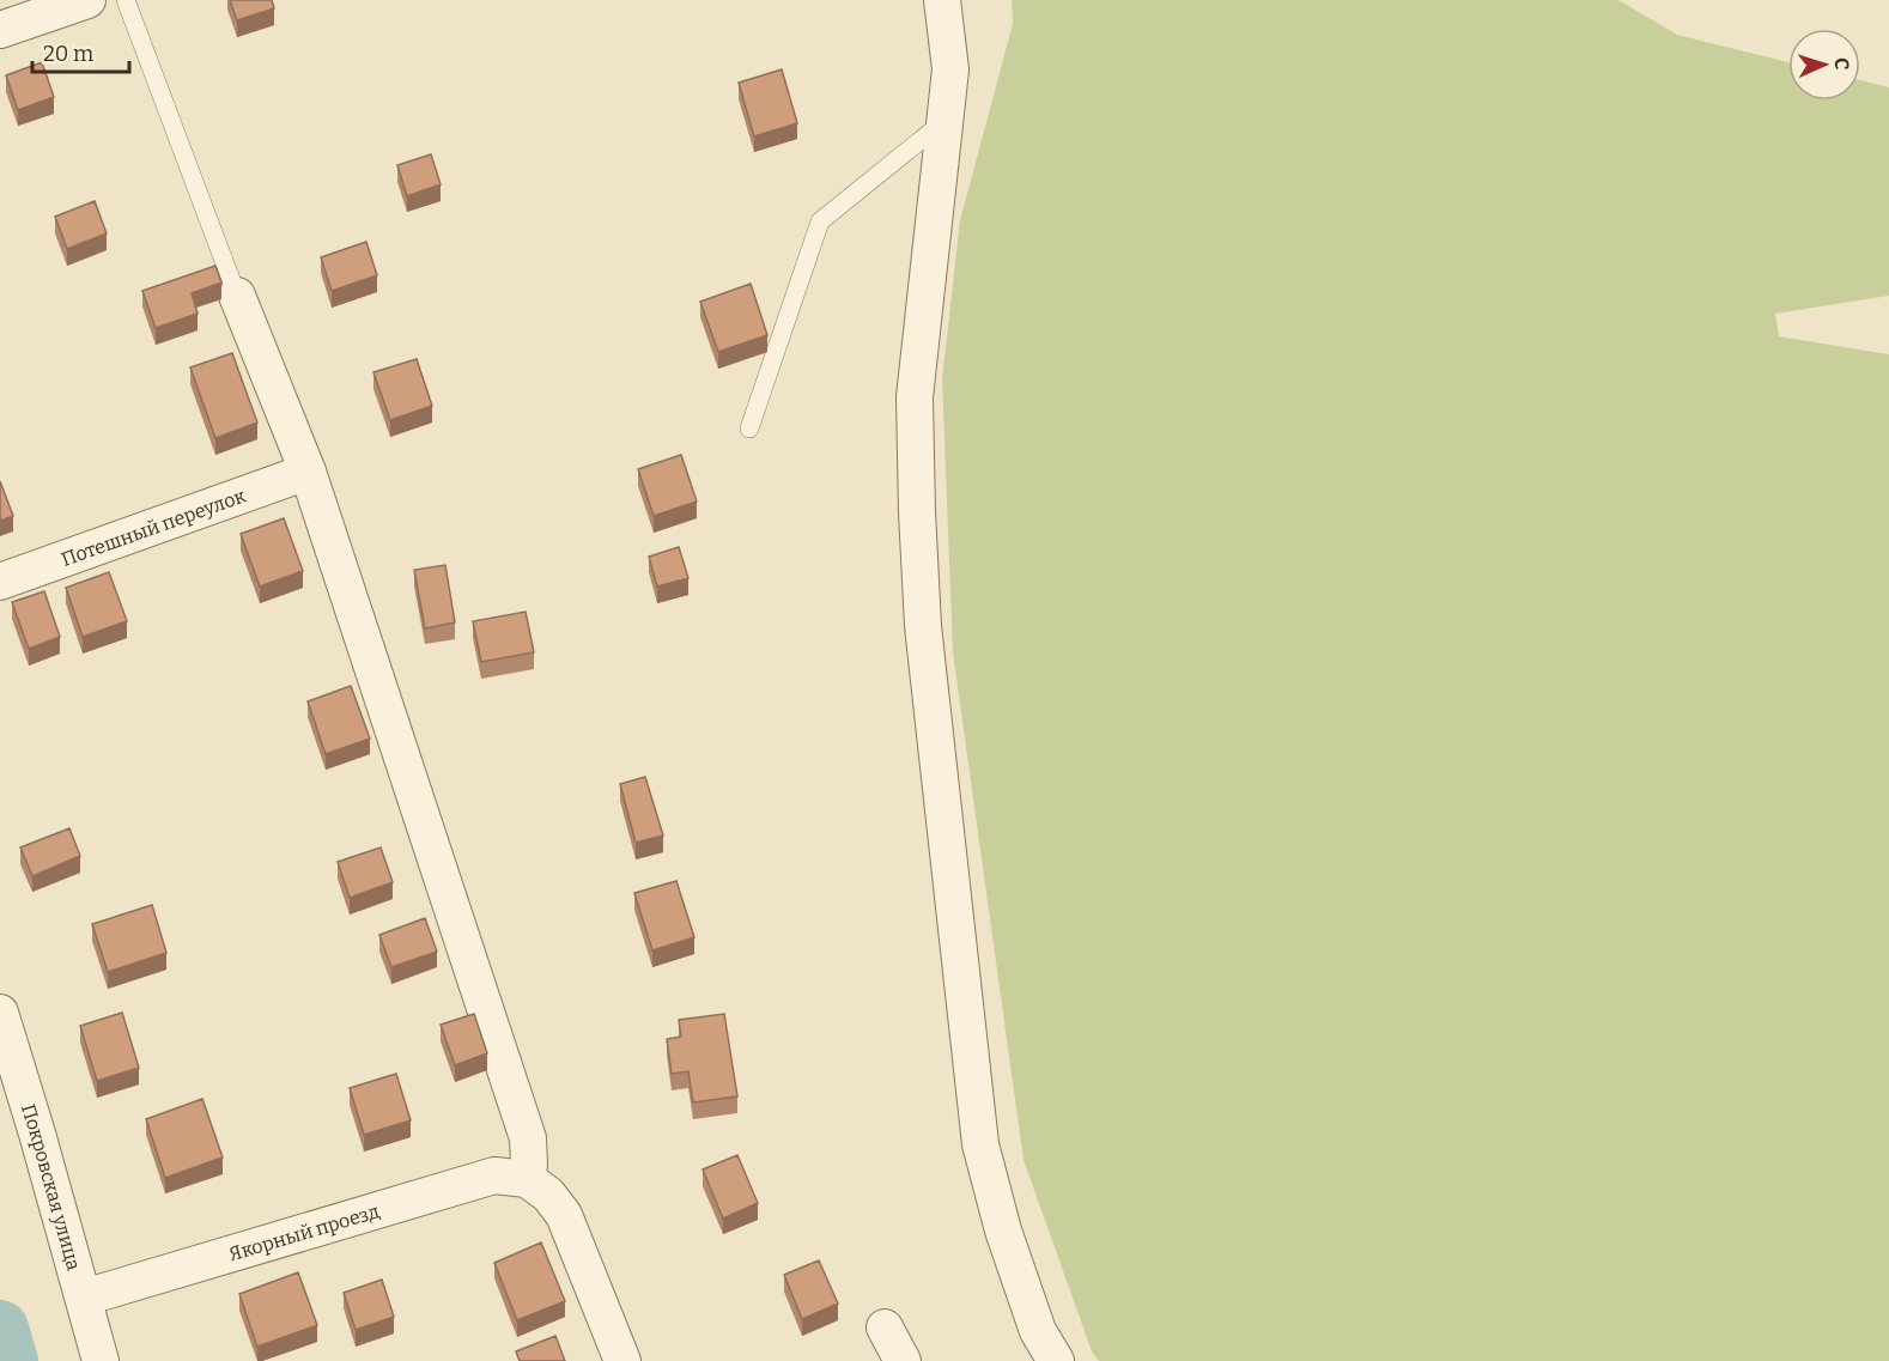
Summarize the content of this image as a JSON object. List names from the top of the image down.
{
  "streets": {
    "street": ["Потешный переулок", "Покровская улица", "Якорный проезд"]
  },
  "crossings": [
    ["Покровская улица", "Якорный проезд"]
  ],
  "scale_bar": "20 m",
  "north": "right"
}
